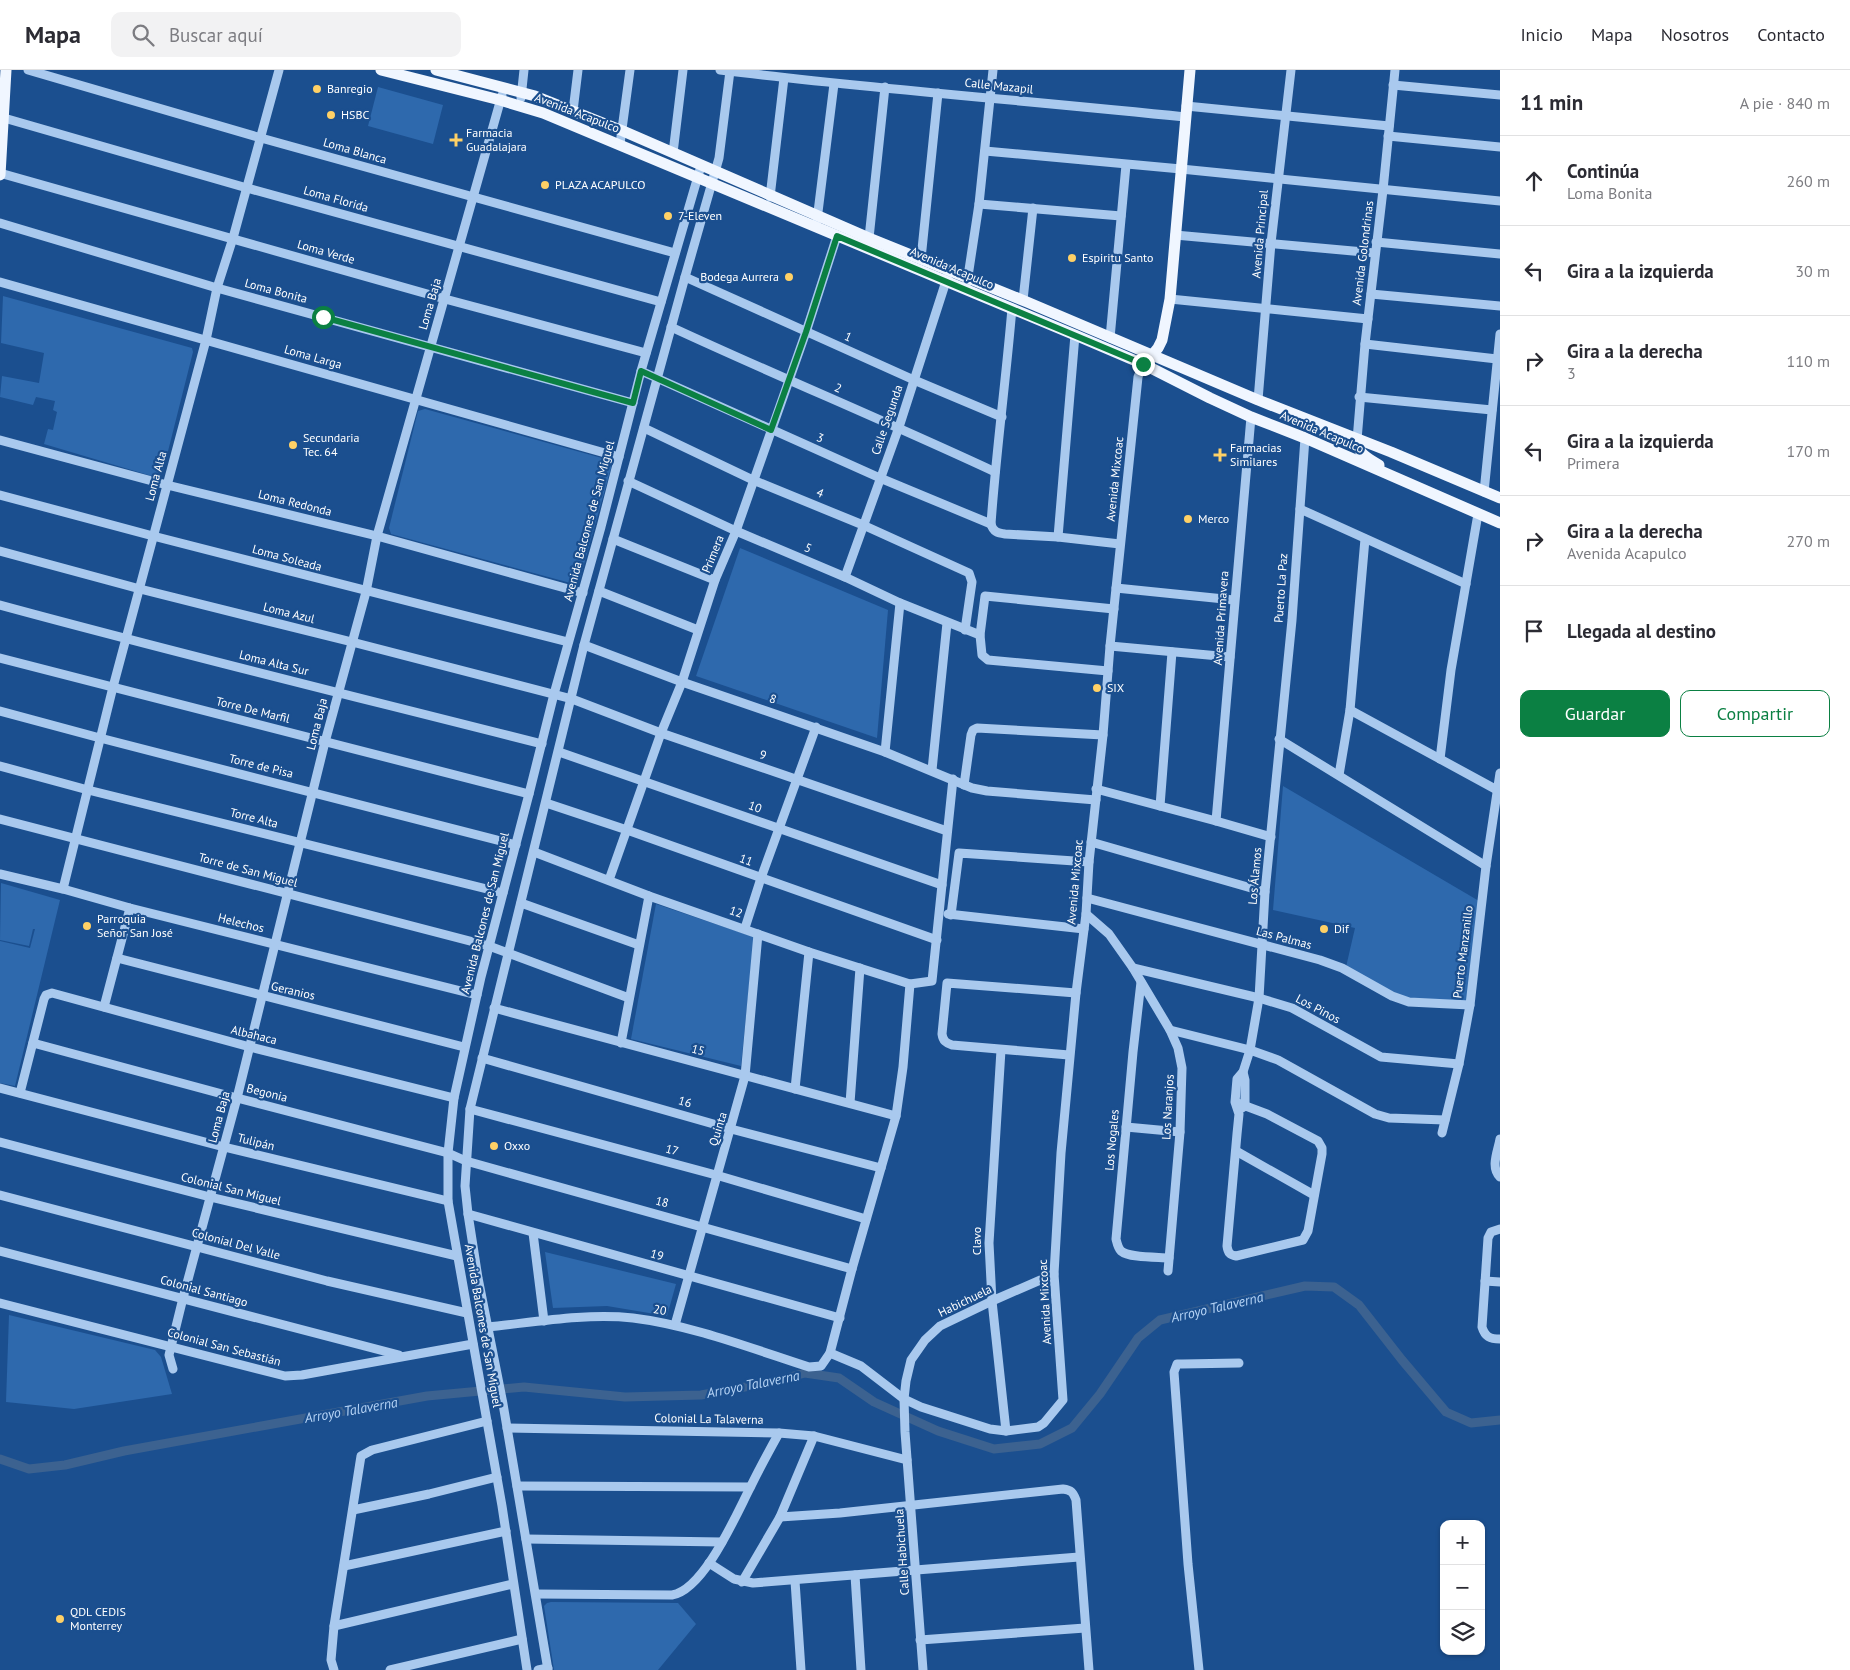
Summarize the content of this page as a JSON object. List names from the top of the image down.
{
  "streets": {
    "main road": ["Avenida Acapulco"],
    "street": [
      "Calle Mazapil",
      "Loma Blanca",
      "Loma Florida",
      "Avenida Principal",
      "Loma Verde",
      "Avenida Golondrinas",
      "Loma Bonita",
      "Loma Baja",
      "1",
      "Loma Larga",
      "2",
      "Calle Segunda",
      "3",
      "Loma Alta",
      "Avenida Mixcoac",
      "4",
      "Loma Redonda",
      "Avenida Balcones de San Miguel",
      "5",
      "Primera",
      "Loma Soleada",
      "Puerto La Paz",
      "Loma Azul",
      "Avenida Primavera",
      "Loma Alta Sur",
      "8",
      "Torre De Marfil",
      "9",
      "Torre de Pisa",
      "10",
      "Torre Alta",
      "11",
      "Torre de San Miguel",
      "Los Álamos",
      "12",
      "Helechos",
      "Las Palmas",
      "Puerto Manzanillo",
      "Geranios",
      "Los Pinos",
      "Albahaca",
      "15",
      "Begonia",
      "16",
      "Los Naranjos",
      "Quinta",
      "Los Nogales",
      "Tulipán",
      "17",
      "Colonial San Miguel",
      "18",
      "Clavo",
      "Colonial Del Valle",
      "19",
      "Colonial Santiago",
      "Habichuela",
      "20",
      "Colonial San Sebastián",
      "Colonial La Talaverna",
      "Calle Habichuela"
    ]
  },
  "crossings": [
    ["Calle Mazapil", "Avenida Principal"],
    ["Calle Mazapil", "Avenida Golondrinas"],
    ["Calle Mazapil", "Avenida Balcones de San Miguel"],
    ["Avenida Acapulco", "Avenida Principal"],
    ["Avenida Acapulco", "Avenida Golondrinas"],
    ["Avenida Acapulco", "Loma Baja"],
    ["Avenida Acapulco", "Calle Segunda"],
    ["Avenida Acapulco", "Avenida Mixcoac"],
    ["Avenida Acapulco", "Avenida Balcones de San Miguel"],
    ["Avenida Acapulco", "Primera"],
    ["Avenida Acapulco", "Puerto La Paz"],
    ["Avenida Acapulco", "Avenida Primavera"],
    ["Loma Blanca", "Loma Baja"],
    ["Loma Blanca", "Loma Alta"],
    ["Loma Blanca", "Avenida Balcones de San Miguel"],
    ["Loma Florida", "Loma Baja"],
    ["Loma Florida", "Loma Alta"],
    ["Loma Florida", "Avenida Balcones de San Miguel"],
    ["Loma Verde", "Loma Baja"],
    ["Loma Verde", "Loma Alta"],
    ["Loma Verde", "Avenida Balcones de San Miguel"],
    ["Loma Bonita", "Loma Baja"],
    ["Loma Bonita", "Loma Alta"],
    ["Loma Bonita", "Avenida Balcones de San Miguel"],
    ["Loma Baja", "Loma Larga"],
    ["Loma Baja", "Loma Redonda"],
    ["Loma Baja", "Loma Soleada"],
    ["Loma Baja", "Loma Azul"],
    ["Loma Baja", "Loma Alta Sur"],
    ["Loma Baja", "Torre De Marfil"],
    ["Loma Baja", "Torre de Pisa"],
    ["Loma Baja", "Torre Alta"],
    ["Loma Baja", "Torre de San Miguel"],
    ["Loma Baja", "Helechos"],
    ["Loma Baja", "Geranios"],
    ["Loma Baja", "Albahaca"],
    ["Loma Baja", "Begonia"],
    ["Loma Baja", "Tulipán"],
    ["Loma Baja", "Colonial San Miguel"],
    ["Loma Baja", "Colonial Del Valle"],
    ["Loma Baja", "Colonial Santiago"],
    ["Loma Baja", "Colonial San Sebastián"],
    ["1", "Calle Segunda"],
    ["1", "Avenida Balcones de San Miguel"],
    ["1", "Primera"],
    ["Loma Larga", "Loma Alta"],
    ["Loma Larga", "Avenida Balcones de San Miguel"],
    ["2", "Calle Segunda"],
    ["2", "Avenida Balcones de San Miguel"],
    ["2", "Primera"],
    ["Calle Segunda", "3"],
    ["Calle Segunda", "4"],
    ["Calle Segunda", "5"],
    ["3", "Avenida Balcones de San Miguel"],
    ["3", "Primera"],
    ["Loma Alta", "Loma Redonda"],
    ["Loma Alta", "Loma Soleada"],
    ["Loma Alta", "Loma Azul"],
    ["Loma Alta", "Loma Alta Sur"],
    ["Loma Alta", "Torre De Marfil"],
    ["Loma Alta", "Torre de Pisa"],
    ["Loma Alta", "Torre Alta"],
    ["Loma Alta", "Torre de San Miguel"],
    ["Loma Alta", "Helechos"],
    ["Avenida Mixcoac", "8"],
    ["Avenida Mixcoac", "Las Palmas"],
    ["Avenida Mixcoac", "Los Naranjos"],
    ["Avenida Mixcoac", "Clavo"],
    ["Avenida Mixcoac", "Habichuela"],
    ["4", "Avenida Balcones de San Miguel"],
    ["4", "5"],
    ["4", "Primera"],
    ["Loma Redonda", "Avenida Balcones de San Miguel"],
    ["Avenida Balcones de San Miguel", "5"],
    ["Avenida Balcones de San Miguel", "Loma Soleada"],
    ["Avenida Balcones de San Miguel", "Loma Azul"],
    ["Avenida Balcones de San Miguel", "Loma Alta Sur"],
    ["Avenida Balcones de San Miguel", "8"],
    ["Avenida Balcones de San Miguel", "Torre De Marfil"],
    ["Avenida Balcones de San Miguel", "9"],
    ["Avenida Balcones de San Miguel", "Torre de Pisa"],
    ["Avenida Balcones de San Miguel", "10"],
    ["Avenida Balcones de San Miguel", "Torre Alta"],
    ["Avenida Balcones de San Miguel", "11"],
    ["Avenida Balcones de San Miguel", "Torre de San Miguel"],
    ["Avenida Balcones de San Miguel", "12"],
    ["Avenida Balcones de San Miguel", "Helechos"],
    ["Avenida Balcones de San Miguel", "Geranios"],
    ["Avenida Balcones de San Miguel", "Albahaca"],
    ["Avenida Balcones de San Miguel", "15"],
    ["Avenida Balcones de San Miguel", "Begonia"],
    ["Avenida Balcones de San Miguel", "16"],
    ["Avenida Balcones de San Miguel", "Tulipán"],
    ["Avenida Balcones de San Miguel", "17"],
    ["Avenida Balcones de San Miguel", "Colonial San Miguel"],
    ["Avenida Balcones de San Miguel", "18"],
    ["Avenida Balcones de San Miguel", "Colonial Del Valle"],
    ["Avenida Balcones de San Miguel", "19"],
    ["Avenida Balcones de San Miguel", "20"],
    ["Avenida Balcones de San Miguel", "Colonial San Sebastián"],
    ["Avenida Balcones de San Miguel", "Colonial La Talaverna"],
    ["5", "Primera"],
    ["Primera", "8"],
    ["Primera", "9"],
    ["Primera", "10"],
    ["Primera", "11"],
    ["Primera", "12"],
    ["Puerto La Paz", "Los Álamos"],
    ["Loma Azul", "9"],
    ["11", "12"],
    ["Los Álamos", "Las Palmas"],
    ["Los Álamos", "Los Pinos"],
    ["12", "Quinta"],
    ["Las Palmas", "Puerto Manzanillo"],
    ["Puerto Manzanillo", "Los Pinos"],
    ["Los Pinos", "Los Naranjos"],
    ["Albahaca", "Begonia"],
    ["15", "Quinta"],
    ["Begonia", "18"],
    ["16", "Quinta"],
    ["Los Naranjos", "Los Nogales"],
    ["Quinta", "17"],
    ["Quinta", "18"],
    ["Quinta", "19"],
    ["Quinta", "20"],
    ["Clavo", "Habichuela"],
    ["Colonial Santiago", "Colonial San Sebastián"],
    ["Habichuela", "Calle Habichuela"],
    ["Colonial La Talaverna", "Calle Habichuela"]
  ],
  "water": ["Arroyo Talaverna"],
  "places": {
    "other": [
      "Banregio",
      "HSBC",
      "PLAZA ACAPULCO",
      "7-Eleven",
      "Espiritu Santo",
      "Bodega Aurrera",
      "Secundaria Tec. 64",
      "Merco",
      "SIX",
      "Parroquia Señor San José",
      "Dif",
      "Oxxo",
      "QDL CEDIS Monterrey"
    ],
    "health": ["Farmacia Guadalajara", "Farmacias Similares"]
  },
  "page": {
    "header": "Mapa",
    "search": "Buscar aquí",
    "nav": [
      "Inicio",
      "Mapa",
      "Nosotros",
      "Contacto"
    ],
    "heading": ["11 min", "A pie · 840 m"],
    "list": [
      ["Continúa", "Loma Bonita", "260 m"],
      ["Gira a la izquierda", "30 m"],
      ["Gira a la derecha", "3", "110 m"],
      ["Gira a la izquierda", "Primera", "170 m"],
      ["Gira a la derecha", "Avenida Acapulco", "270 m"],
      "Llegada al destino"
    ],
    "buttons": ["Guardar", "Compartir"],
    "map_buttons": ["+", "−"]
  }
}
